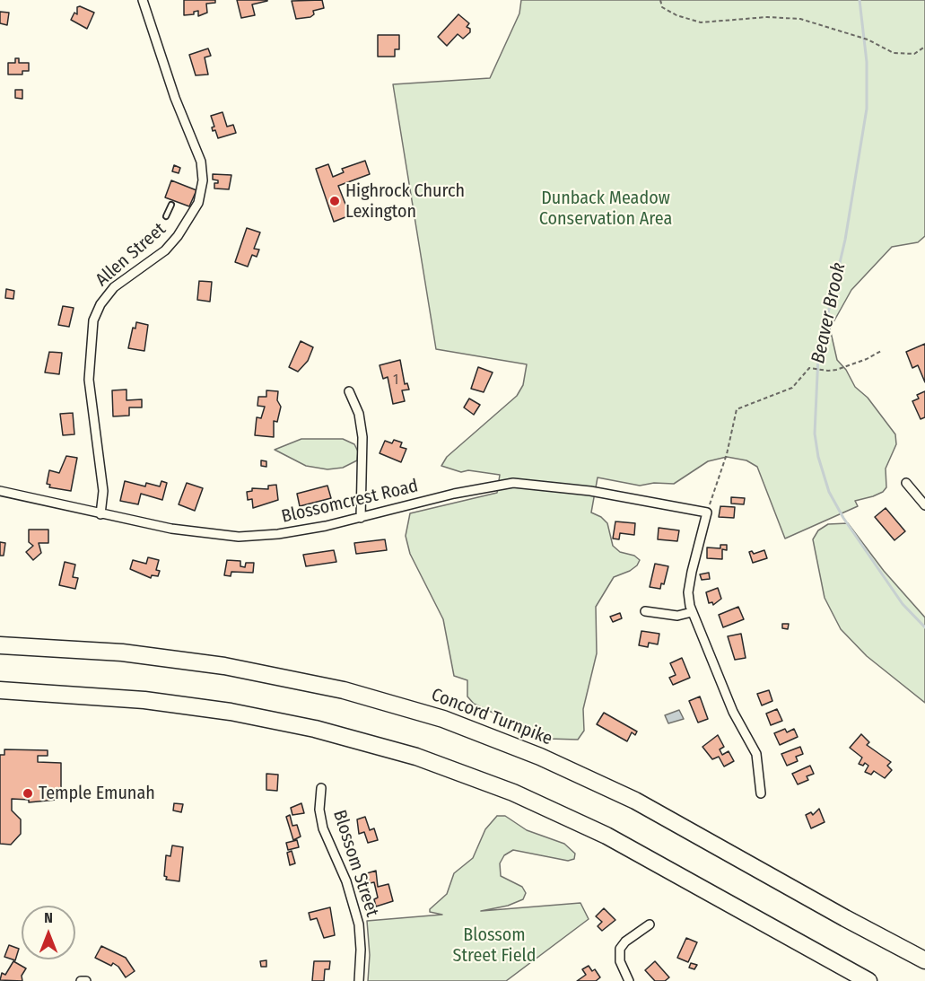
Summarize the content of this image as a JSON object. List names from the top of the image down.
{
  "streets": {
    "highway": ["Concord Turnpike"],
    "street": ["Allen Street", "Blossomcrest Road", "Blossom Street"]
  },
  "crossings": [
    ["Allen Street", "Blossomcrest Road"]
  ],
  "water": ["Beaver Brook"],
  "parks": ["Dunback Meadow Conservation Area", "Blossom Street Field"],
  "places": ["Highrock Church Lexington", "Temple Emunah"],
  "house_numbers": ["1"],
  "north": "top"
}
